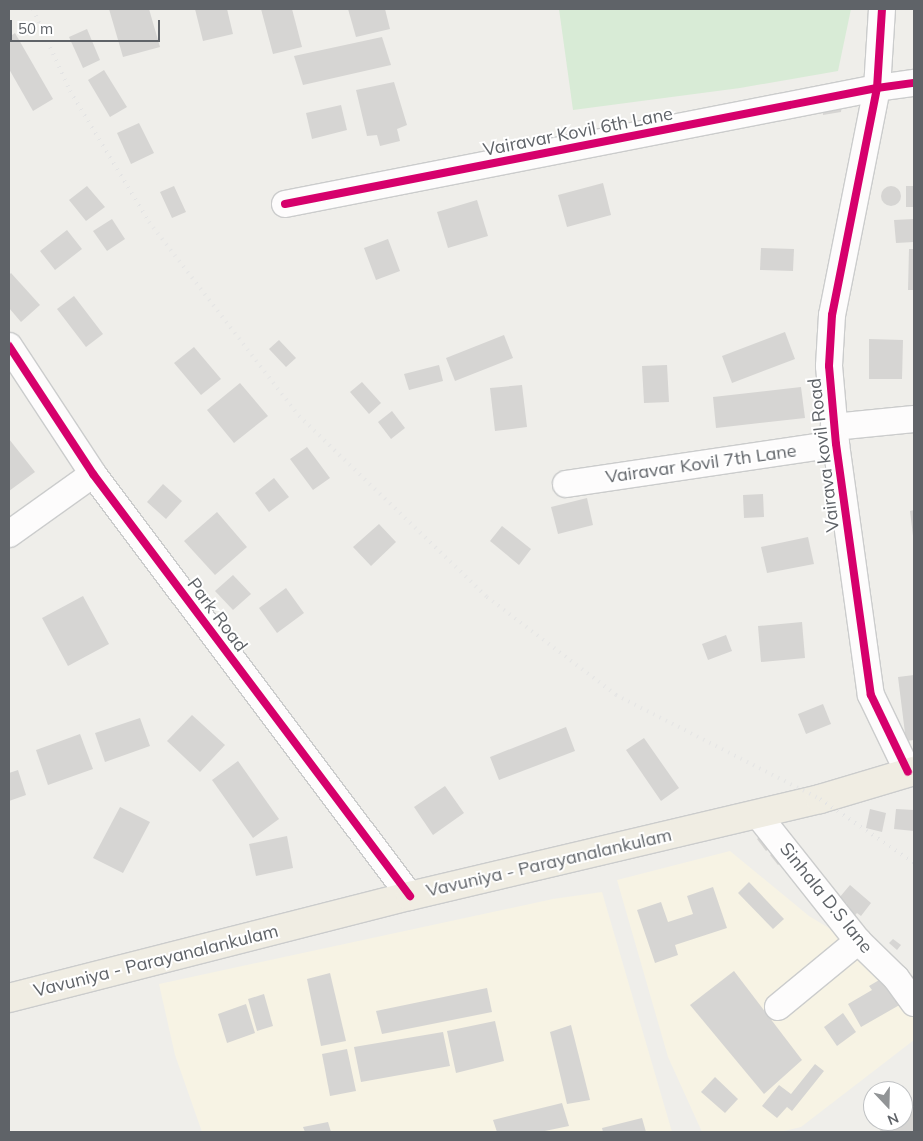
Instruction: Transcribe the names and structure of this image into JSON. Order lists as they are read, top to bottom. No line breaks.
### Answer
{"streets":{"highway":["Vavuniya - Parayanalankulam"],"street":["Vairavar Kovil 6th Lane","Vairava kovil Road","Vairavar Kovil 7th Lane","Park Road","Sinhala D.S lane"]},"crossings":[["Vairavar Kovil 6th Lane","Vairava kovil Road"],["Vairava kovil Road","Vairavar Kovil 7th Lane"],["Vairava kovil Road","Vavuniya - Parayanalankulam"],["Park Road","Vavuniya - Parayanalankulam"],["Vavuniya - Parayanalankulam","Sinhala D.S lane"]],"scale_bar":"50 m","north":"bottom"}
